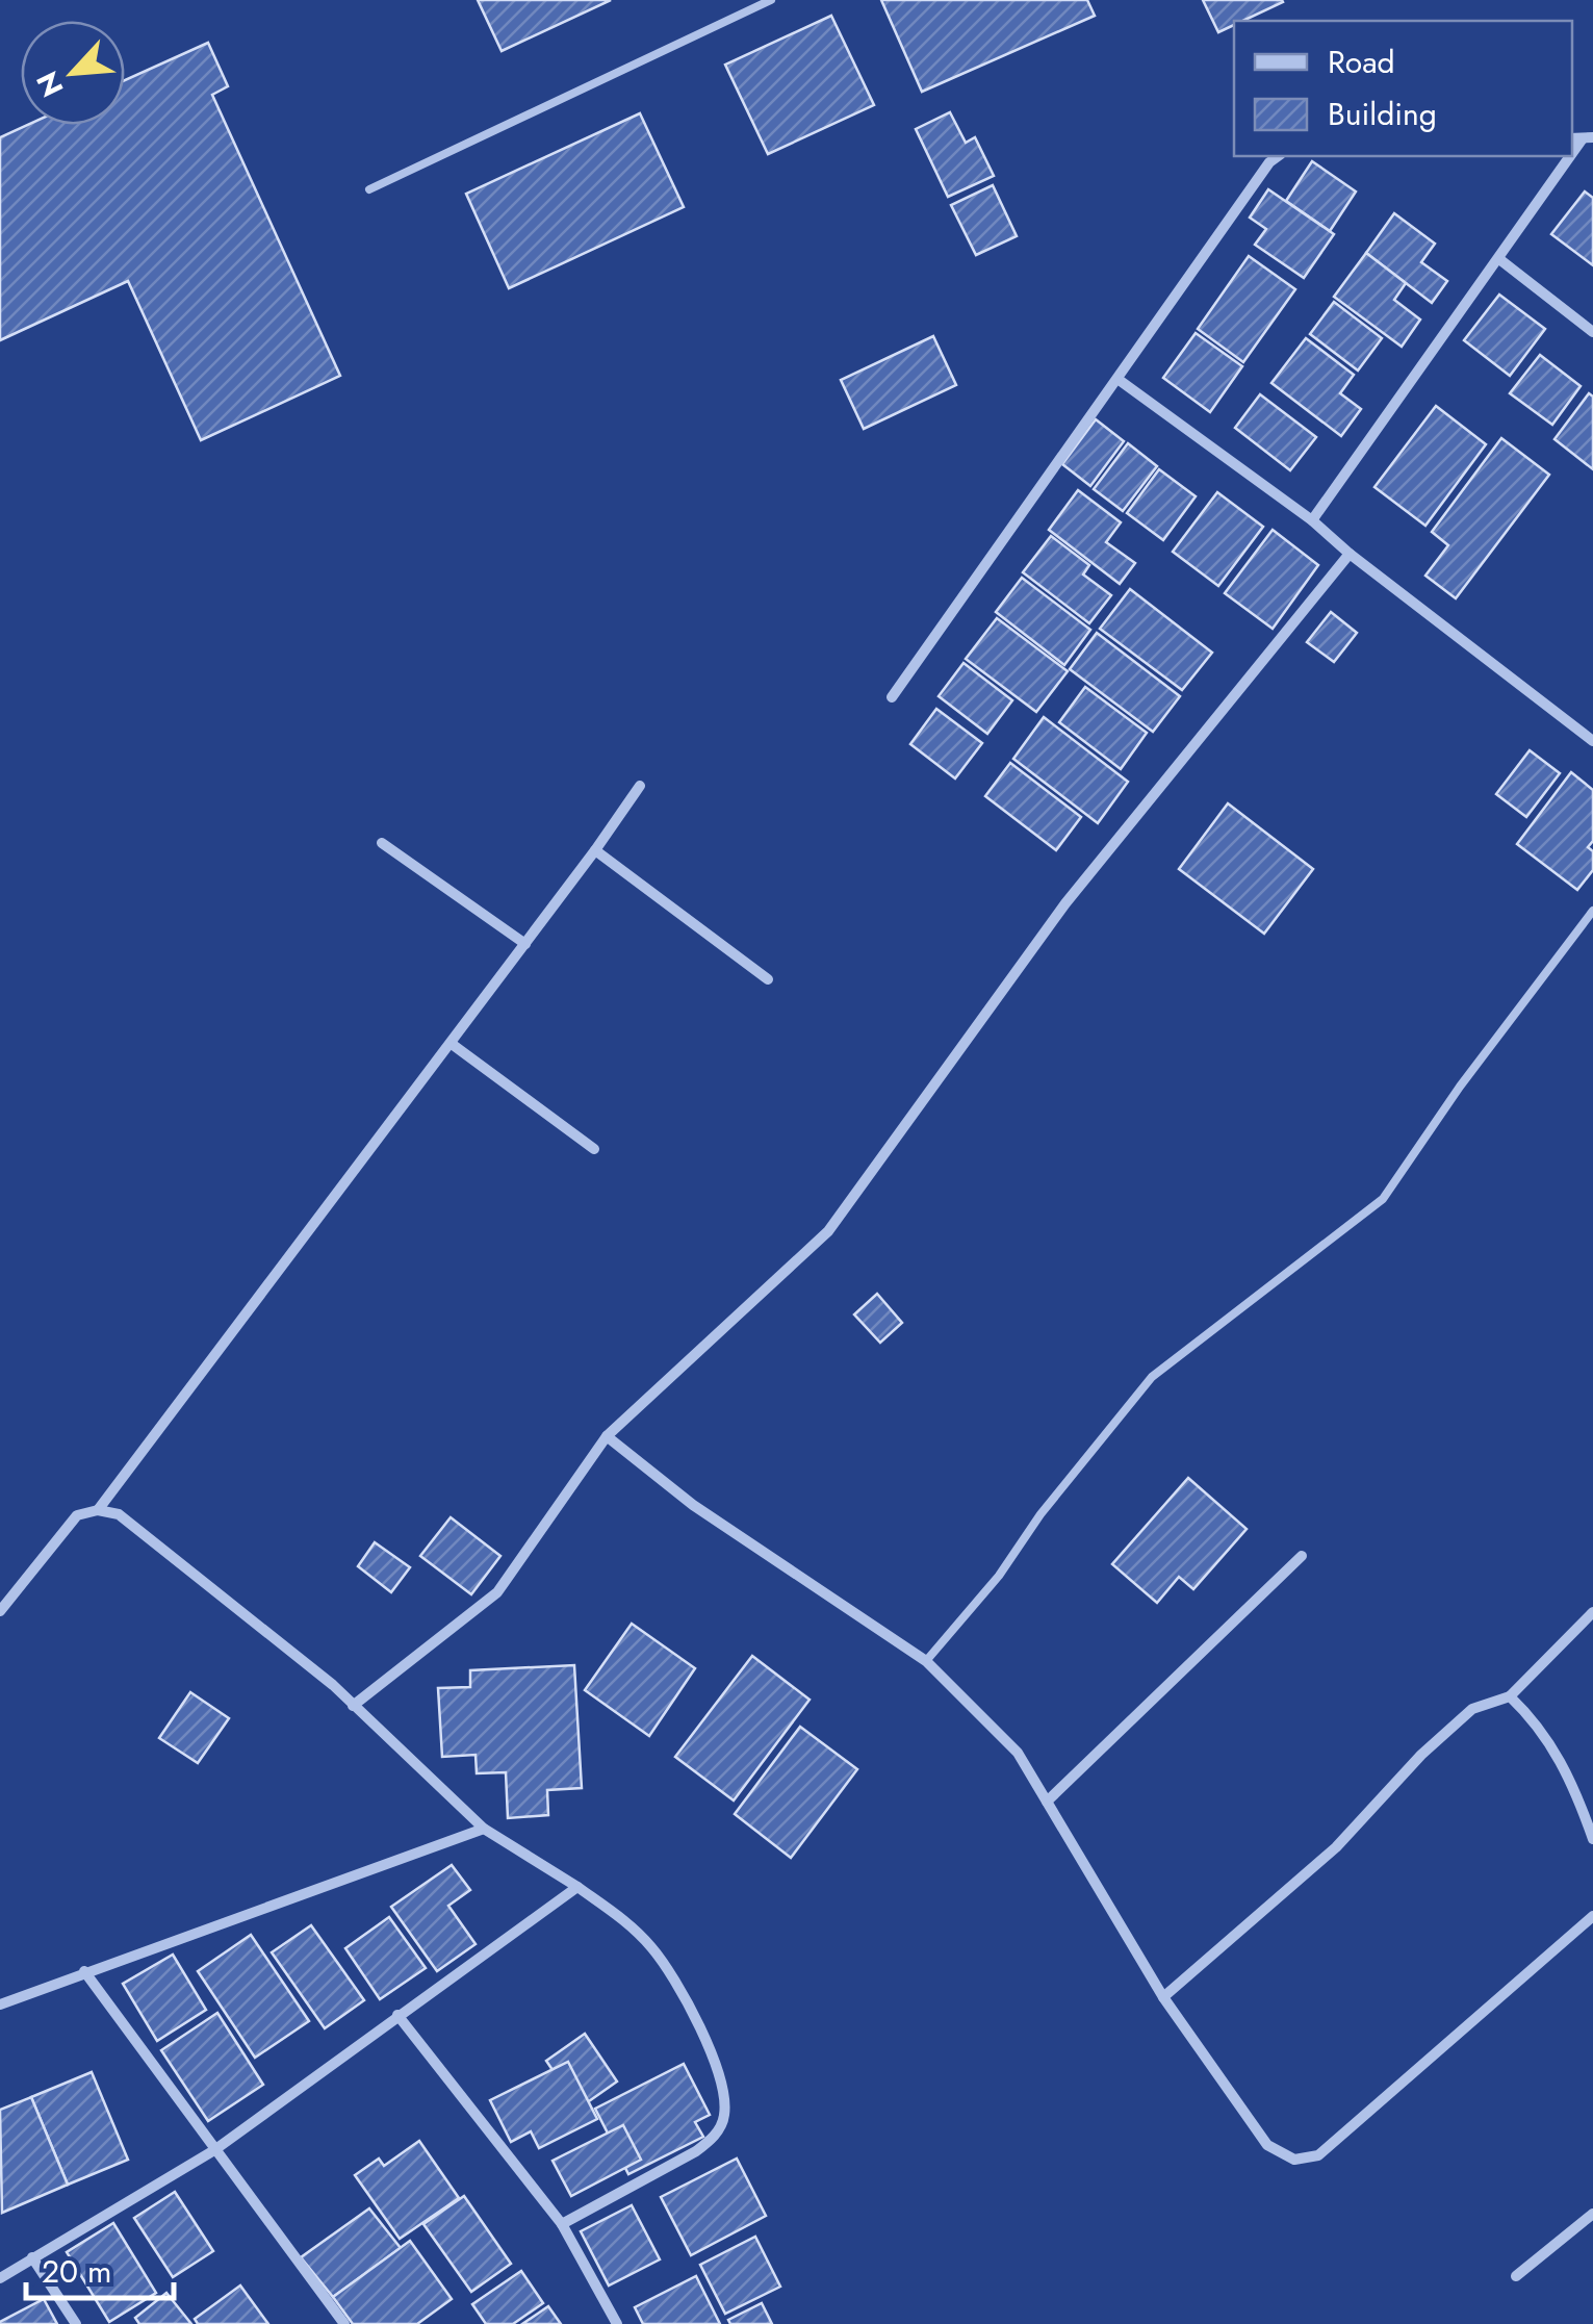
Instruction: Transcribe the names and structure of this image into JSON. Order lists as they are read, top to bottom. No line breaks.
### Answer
{"legend":["Road","Building"],"scale_bar":"20 m","north":"bottom left"}
